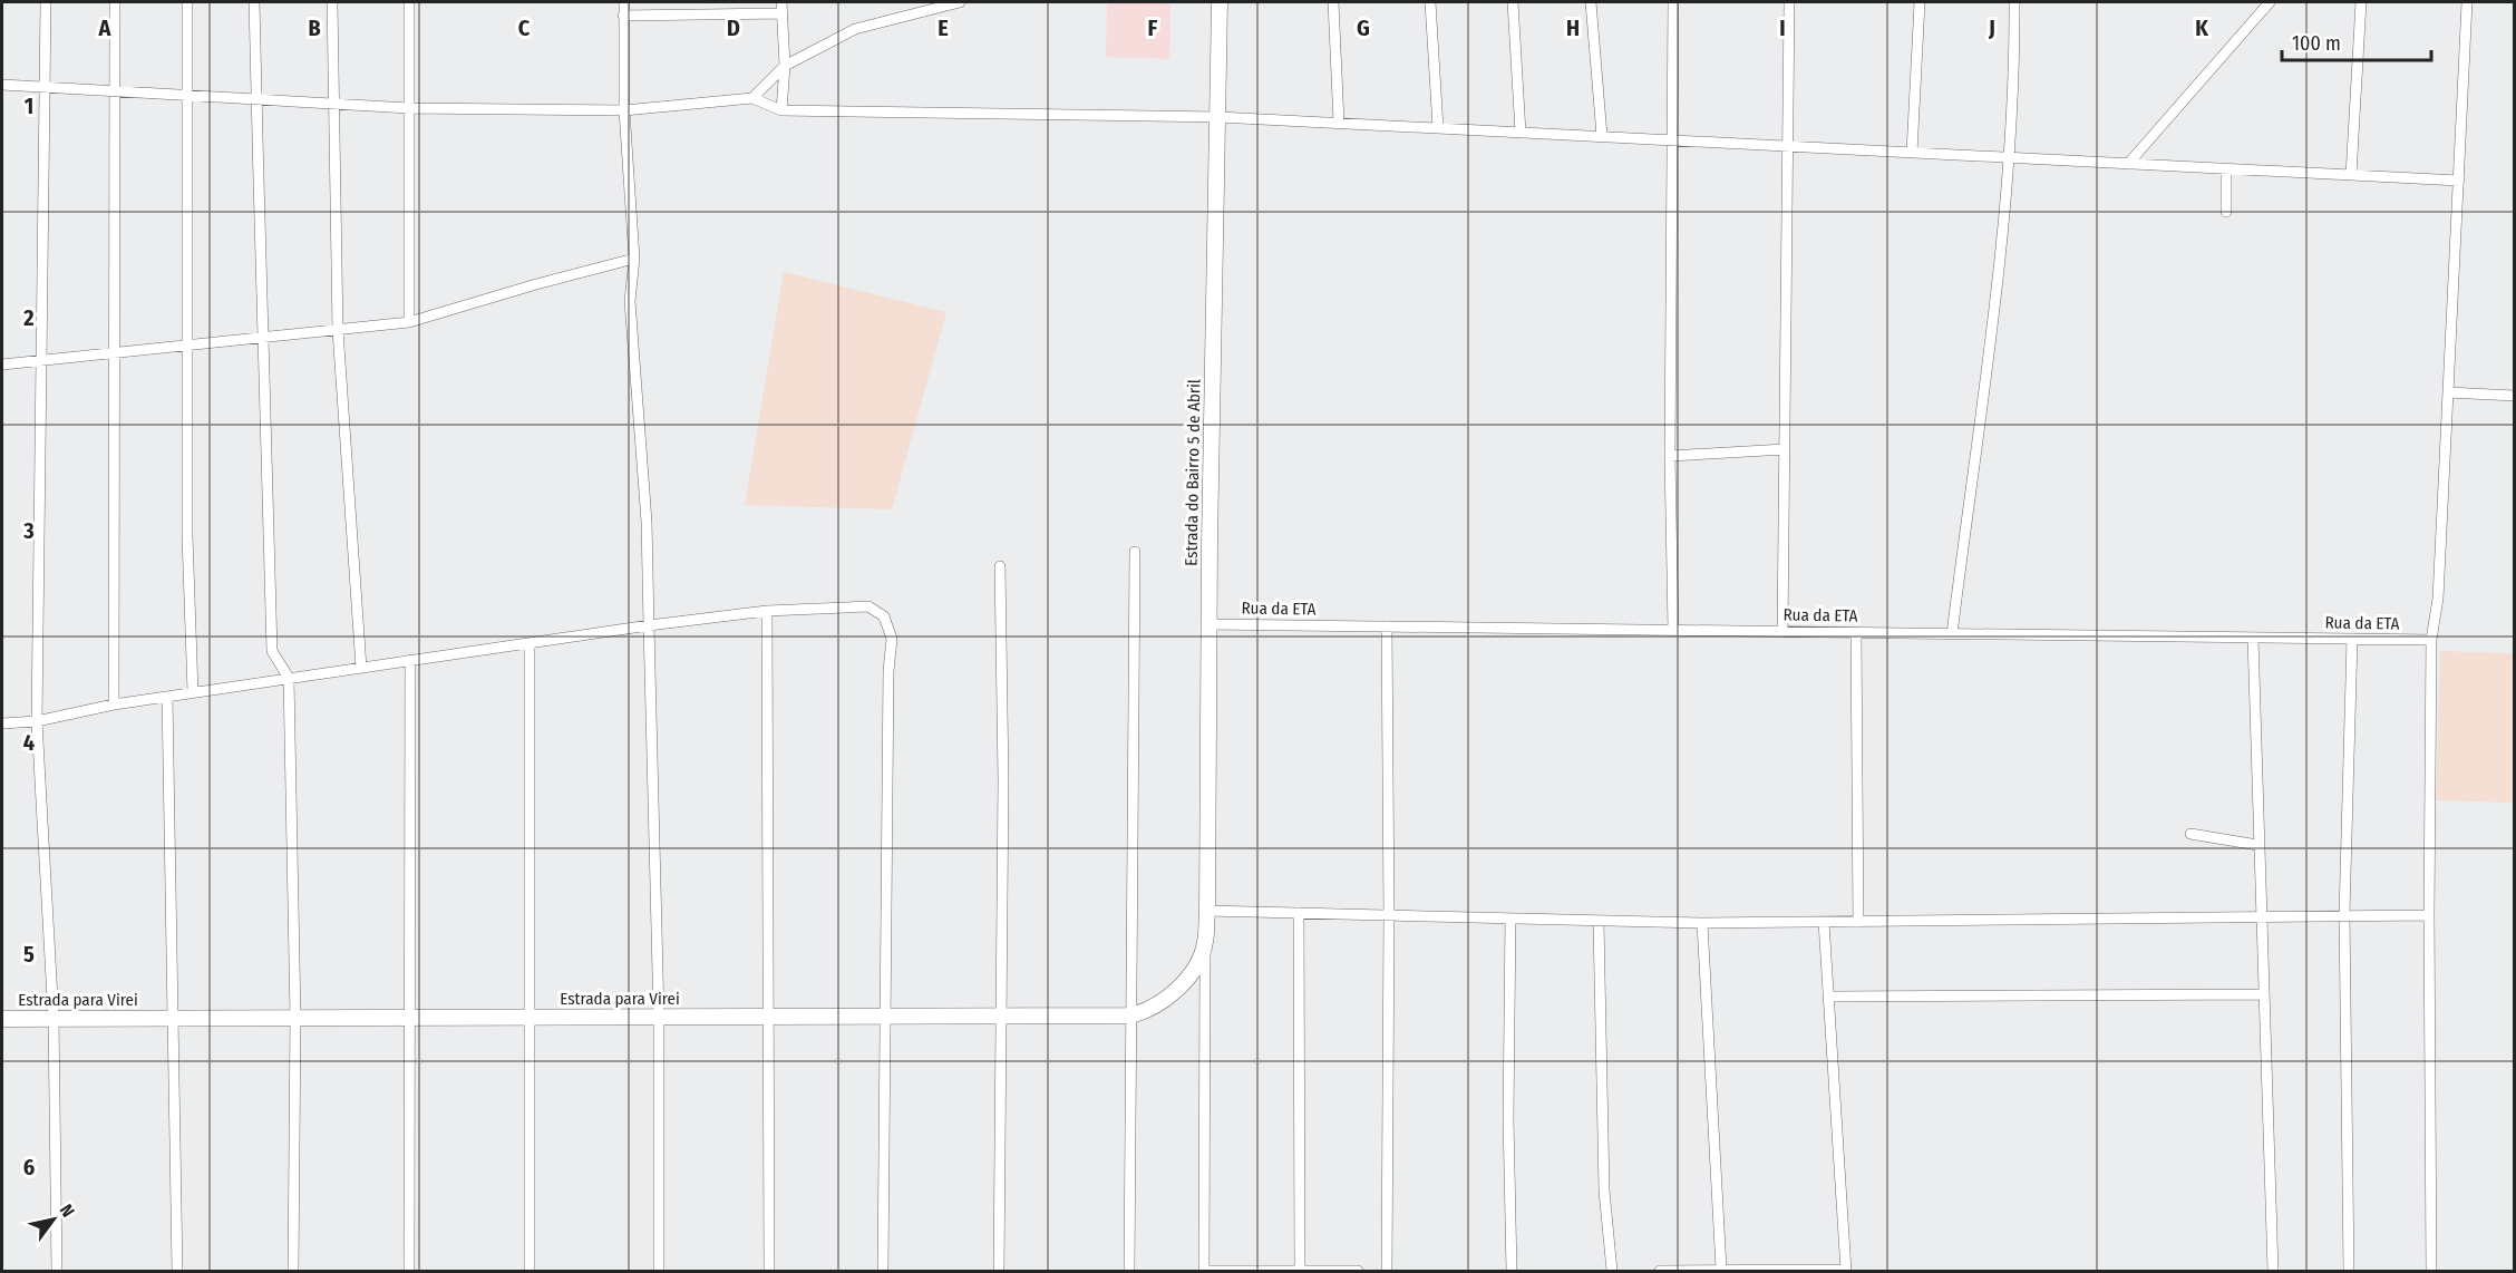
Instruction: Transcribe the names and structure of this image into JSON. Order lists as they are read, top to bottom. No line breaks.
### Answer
{"streets":{"street":["Estrada do Bairro 5 de Abril","Rua da ETA","Estrada para Virei"]},"crossings":[["Estrada do Bairro 5 de Abril","Rua da ETA"],["Estrada do Bairro 5 de Abril","Estrada para Virei"]],"scale_bar":"100 m","north":"top right","grid":{"columns":["A","B","C","D","E","F","G","H","I","J","K"],"rows":["1","2","3","4","5","6"]}}
